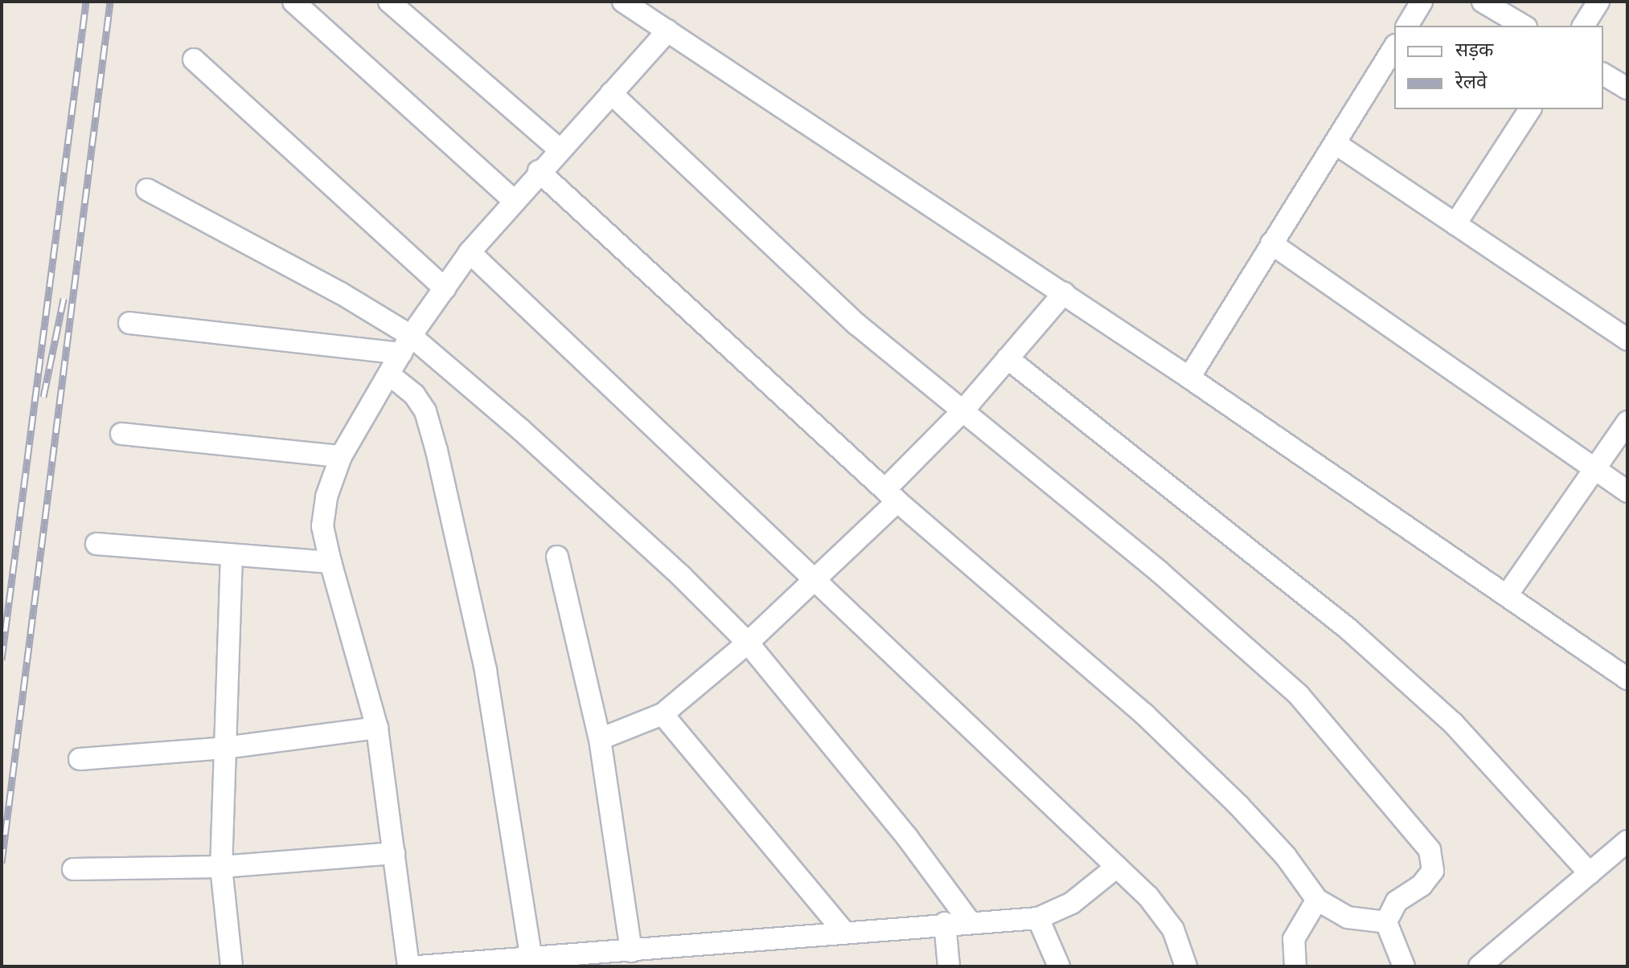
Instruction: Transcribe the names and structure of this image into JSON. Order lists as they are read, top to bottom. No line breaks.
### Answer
{"legend":["सड़क","रेलवे"]}
